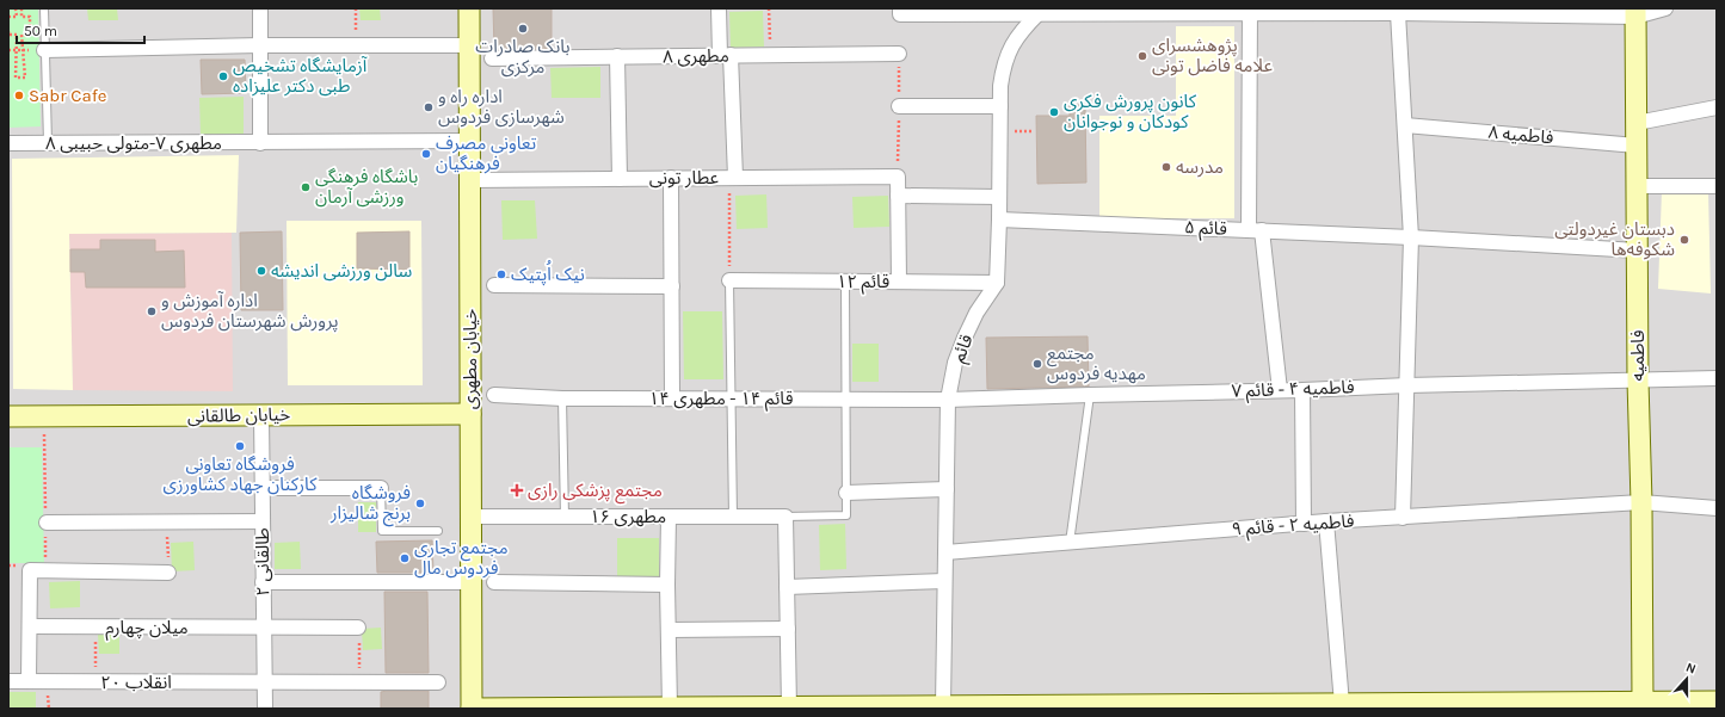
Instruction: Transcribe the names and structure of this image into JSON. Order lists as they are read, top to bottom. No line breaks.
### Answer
{"streets":{"street":["مطهری ۸","فاطمیه ۸","مطهری ۷-متولی حبیبی ۸","عطار تونی","قائم ۵","قائم ۱۲","قائم","فاطمیه","خیابان مطهری","فاطمیه ۴ - قائم ۷","قائم ۱۴ - مطهری ۱۴","خیابان طالقانی","مطهری ۱۶","فاطمیه ۲ - قائم ۹","طالقانی ۲","میلان چهارم","انقلاب ۲۰"]},"crossings":[["فاطمیه ۸","فاطمیه"],["مطهری ۷-متولی حبیبی ۸","خیابان مطهری"],["عطار تونی","خیابان مطهری"],["قائم ۵","فاطمیه"],["قائم ۱۲","قائم"],["قائم","فاطمیه ۴ - قائم ۷"],["قائم","قائم ۱۴ - مطهری ۱۴"],["قائم","فاطمیه ۲ - قائم ۹"],["فاطمیه","فاطمیه ۴ - قائم ۷"],["فاطمیه","فاطمیه ۲ - قائم ۹"],["خیابان مطهری","خیابان طالقانی"],["خیابان مطهری","مطهری ۱۶"],["فاطمیه ۴ - قائم ۷","قائم ۱۴ - مطهری ۱۴"],["خیابان طالقانی","طالقانی ۲"],["طالقانی ۲","میلان چهارم"],["طالقانی ۲","انقلاب ۲۰"]],"places":{"other":["بانک صادرات مرکزی","پژوهشسرای علامه فاضل تونی","آزمایشگاه تشخیص طبی دکتر علیزاده","Sabr Cafe","اداره راه و شهرسازی فردوس","کانون پرورش فکری کودکان و نوجوانان","تعاونی مصرف فرهنگیان","مدرسه","باشگاه فرهنگی ورزشی آرمان","دبستان غیردولتی شکوفه‌ها","سالن ورزشی اندیشه","نیک اُپتیک","اداره آموزش و پرورش شهرستان فردوس","مجتمع مهدیه فردوس","فروشگاه تعاونی کارکنان جهاد کشاورزی","فروشگاه برنج شالیزار","مجتمع تجاری فردوس مال"],"health":["مجتمع پزشکی رازی"]},"scale_bar":"50 m","north":"top"}
